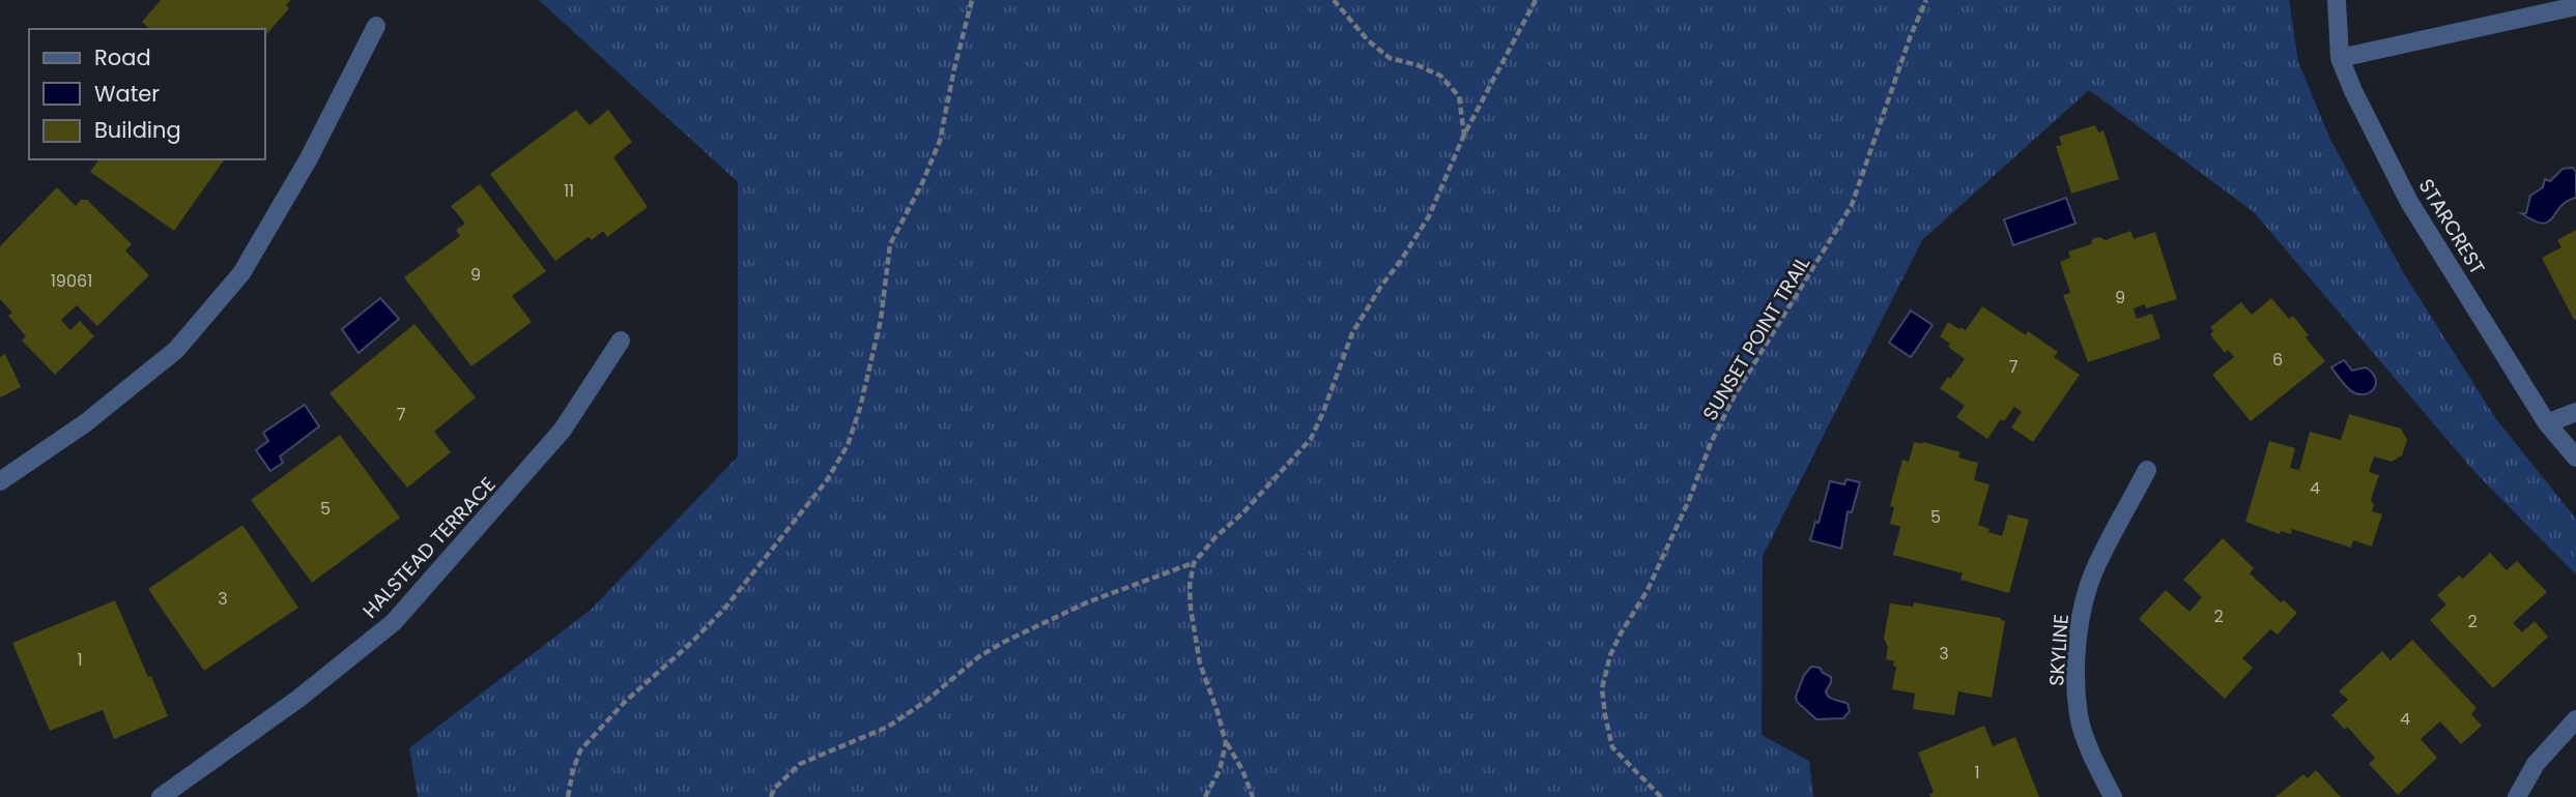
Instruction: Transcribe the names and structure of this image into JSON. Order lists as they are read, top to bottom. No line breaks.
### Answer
{"streets":{"street":["STARCREST","HALSTEAD TERRACE","SKYLINE"],"path":["SUNSET POINT TRAIL"]},"house_numbers":["11","9","19061","9","6","7","7","4","5","5","3","2","2","3","1","4","1"],"legend":["Road","Water","Building"]}
